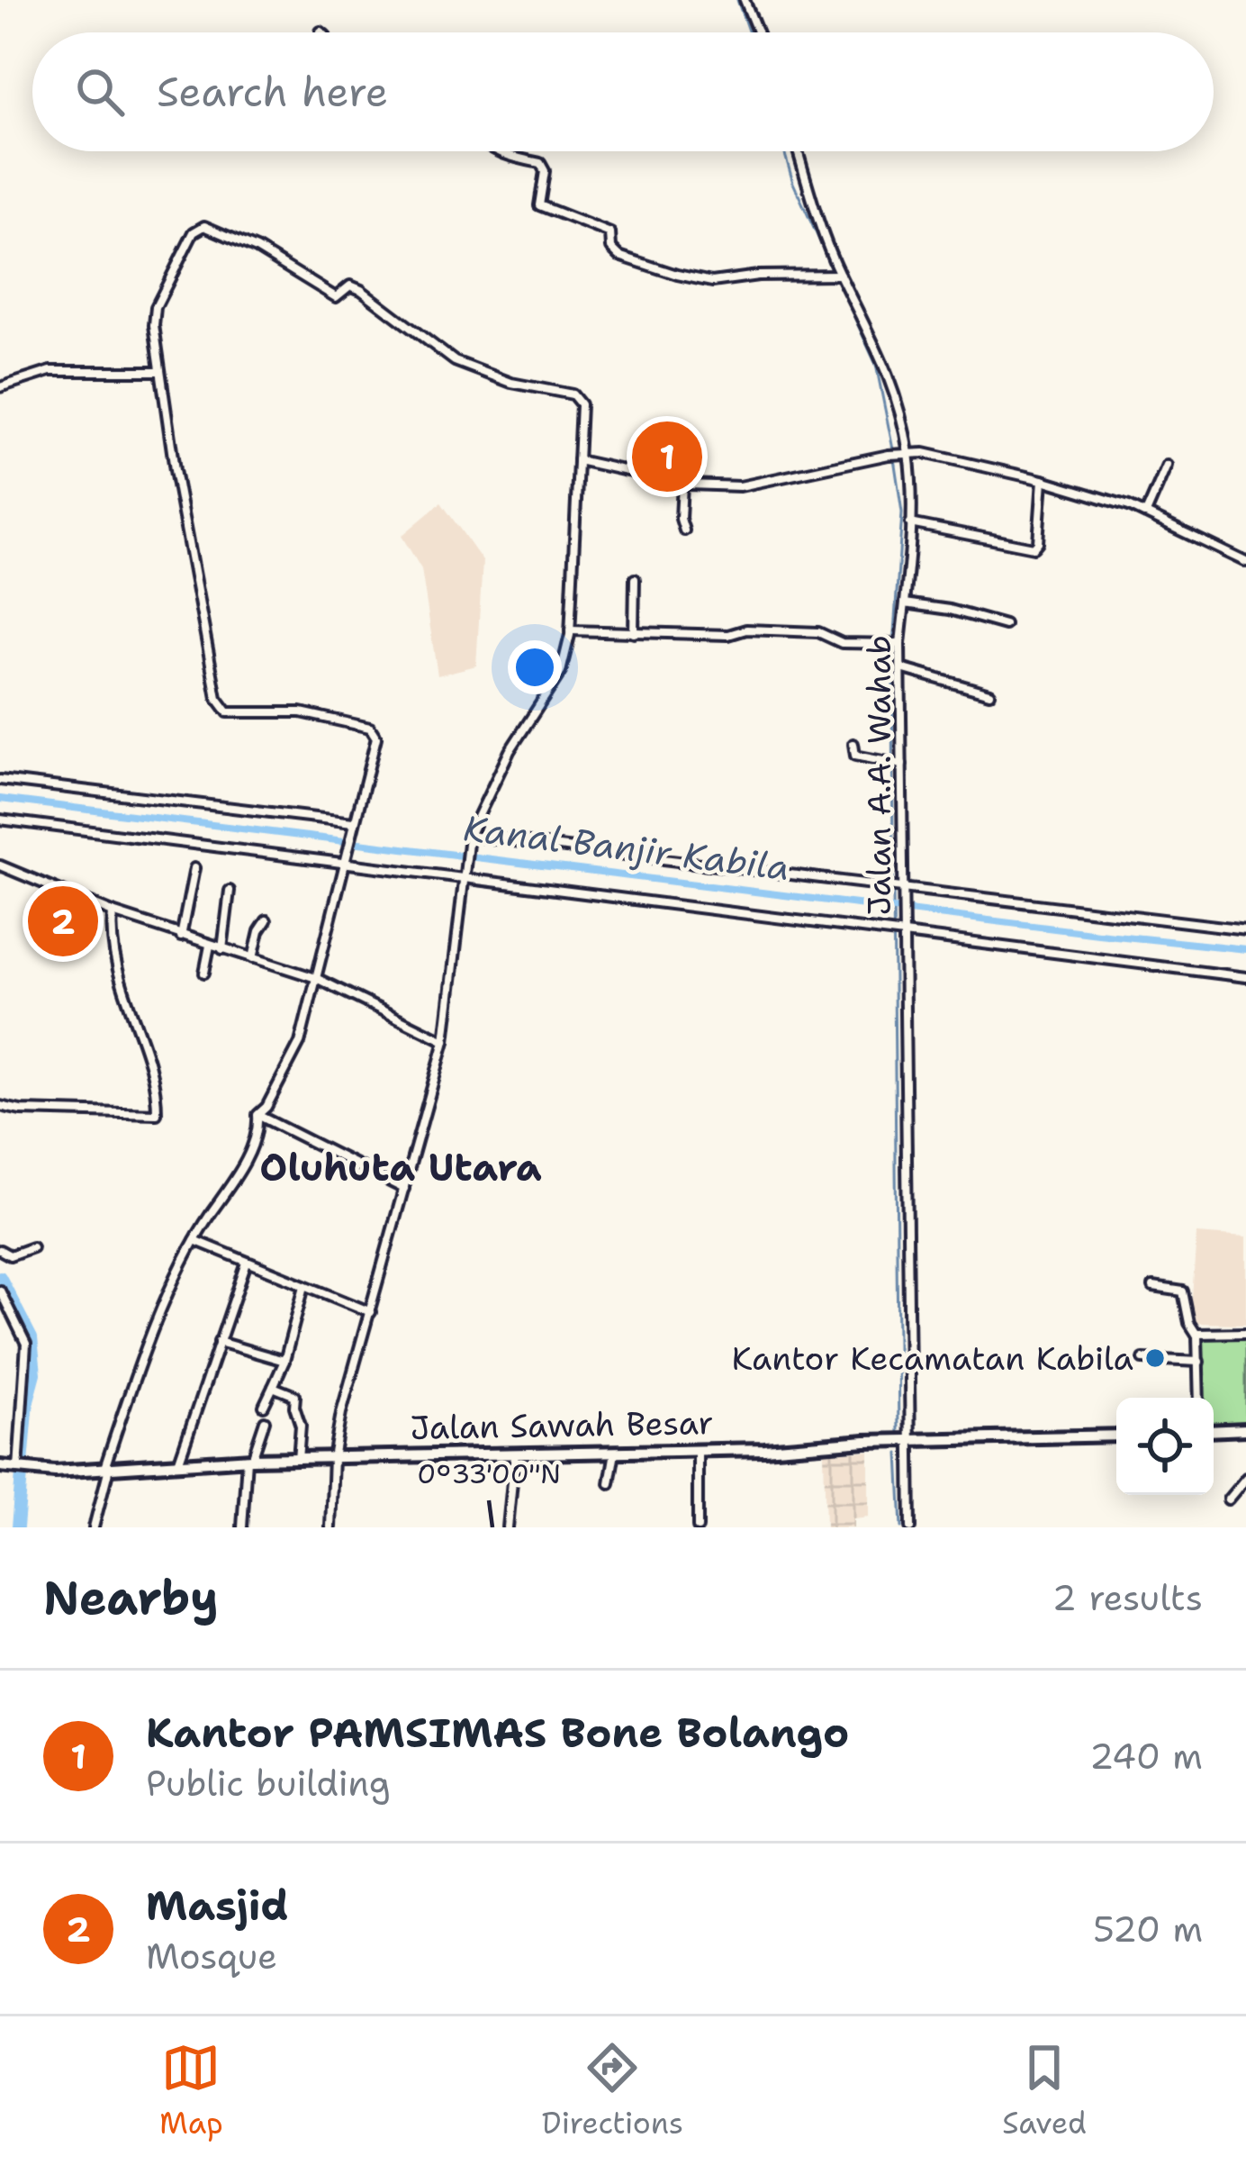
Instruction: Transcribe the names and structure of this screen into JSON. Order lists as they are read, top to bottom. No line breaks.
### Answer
{"streets":{"main road":["Jalan Sawah Besar"],"street":["Jalan A.A. Wahab"]},"crossings":[["Jalan A.A. Wahab","Jalan Sawah Besar"]],"districts":["Oluhuta Utara"],"water":["Kanal Banjir Kabila"],"places":["Kantor Kecamatan Kabila"],"page":{"search":"Search here","pins":["1","2"],"heading":["Nearby","2 results"],"list":[{"mark":"1","name":"Kantor PAMSIMAS Bone Bolango","note":"Public building","value":"240 m"},{"mark":"2","name":"Masjid","note":"Mosque","value":"520 m"}],"nav":["Map","Directions","Saved"]},"coordinates":["0°33'00\"N"]}
